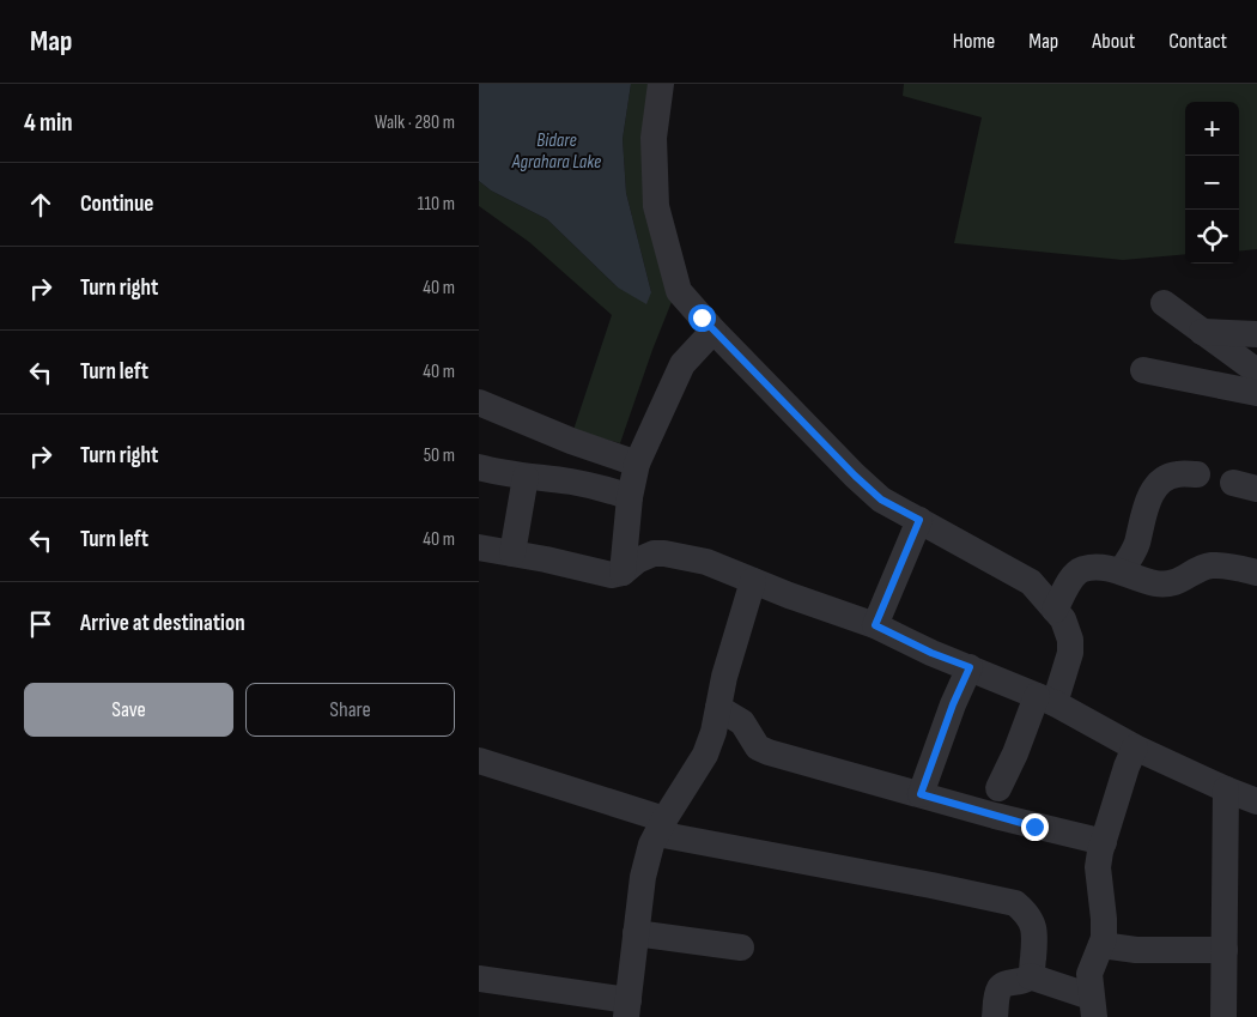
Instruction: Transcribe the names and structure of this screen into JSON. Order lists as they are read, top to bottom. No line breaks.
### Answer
{"water":["Bidare Agrahara Lake"],"page":{"header":"Map","nav":["Home","Map","About","Contact"],"heading":["4 min","Walk · 280 m"],"map_buttons":["+","−"],"list":[["Continue","110 m"],["Turn right","40 m"],["Turn left","40 m"],["Turn right","50 m"],["Turn left","40 m"],"Arrive at destination"],"buttons":["Save","Share"]}}
